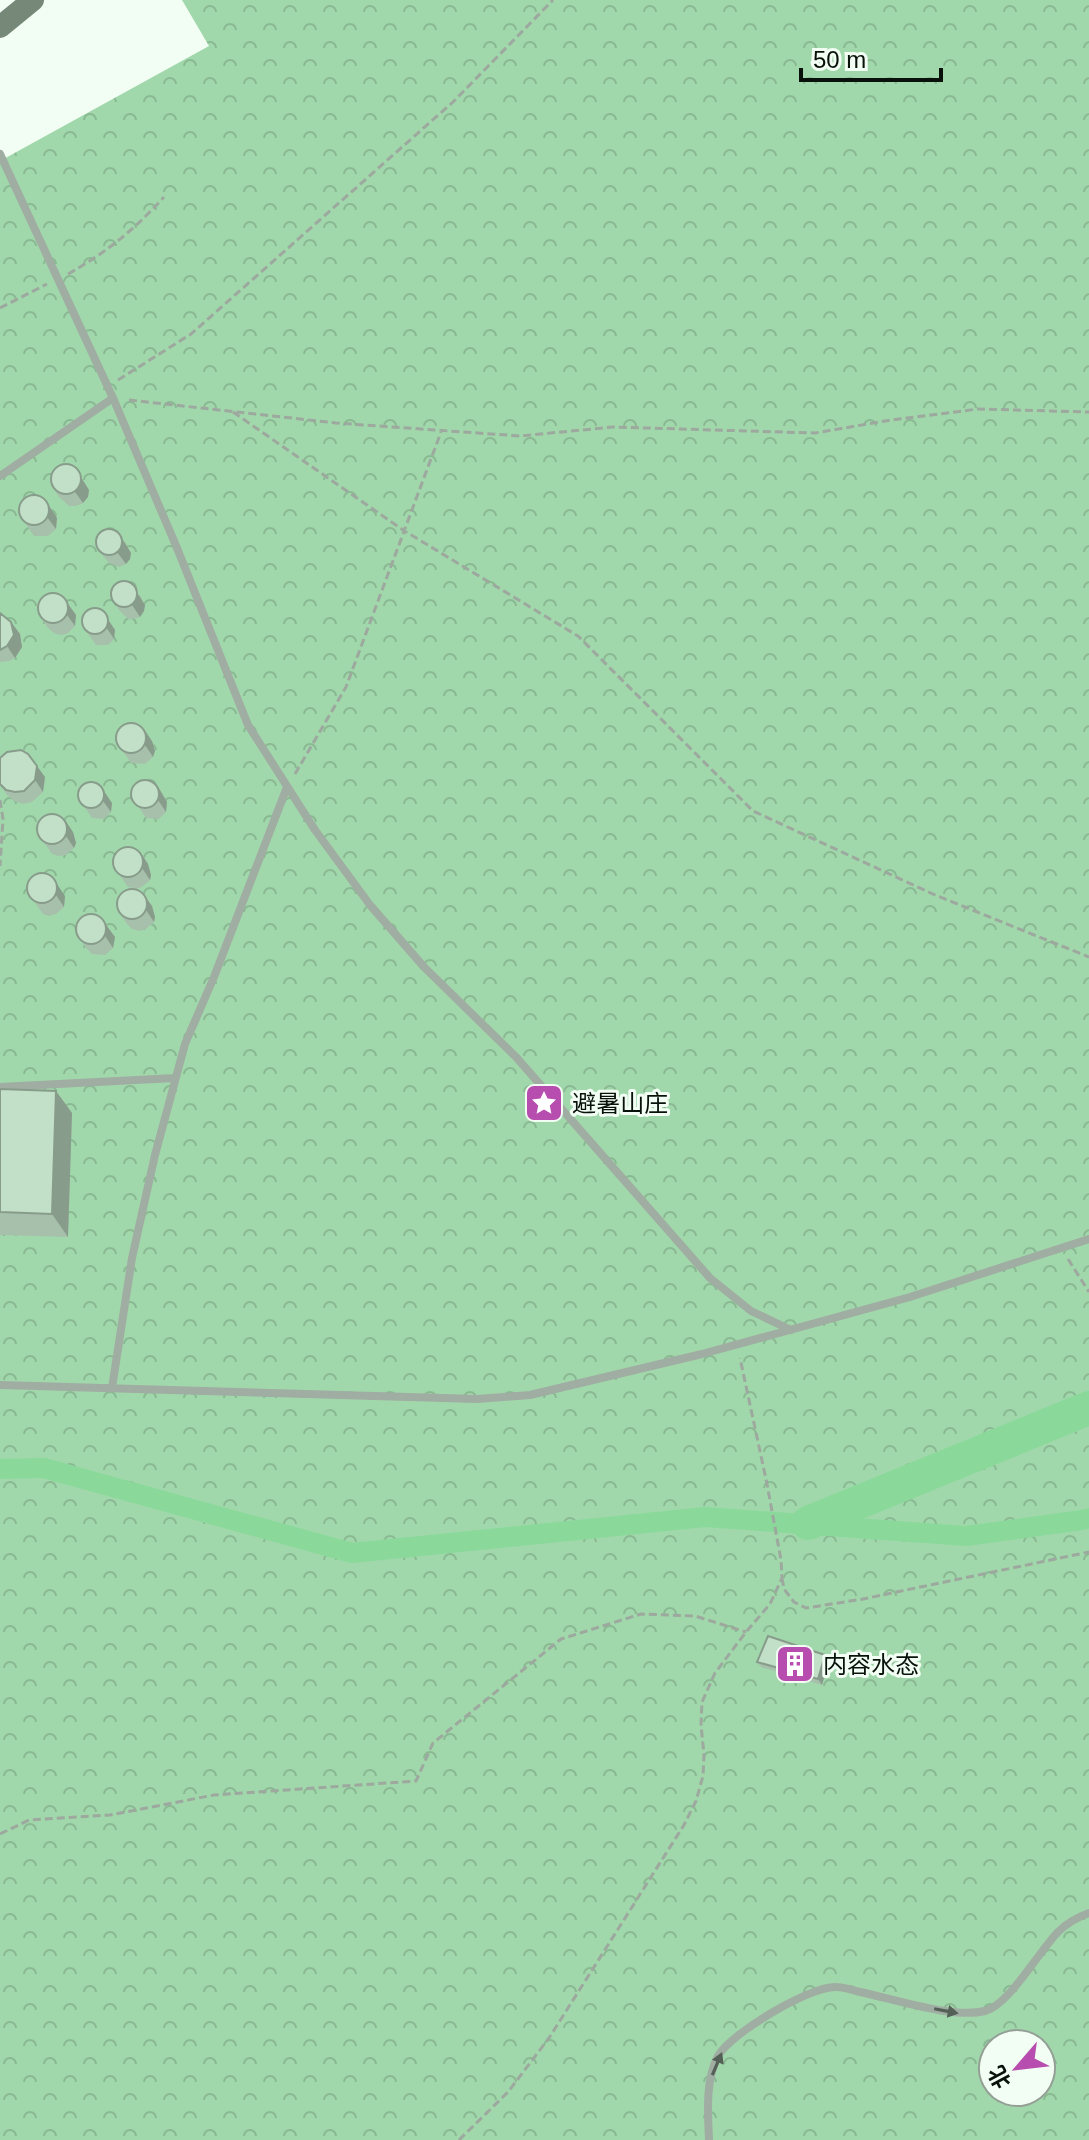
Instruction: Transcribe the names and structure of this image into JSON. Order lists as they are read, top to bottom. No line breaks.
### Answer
{"places":{"place":["避暑山庄"],"building":["内容水态"]},"scale_bar":"50 m","north":"bottom left"}
